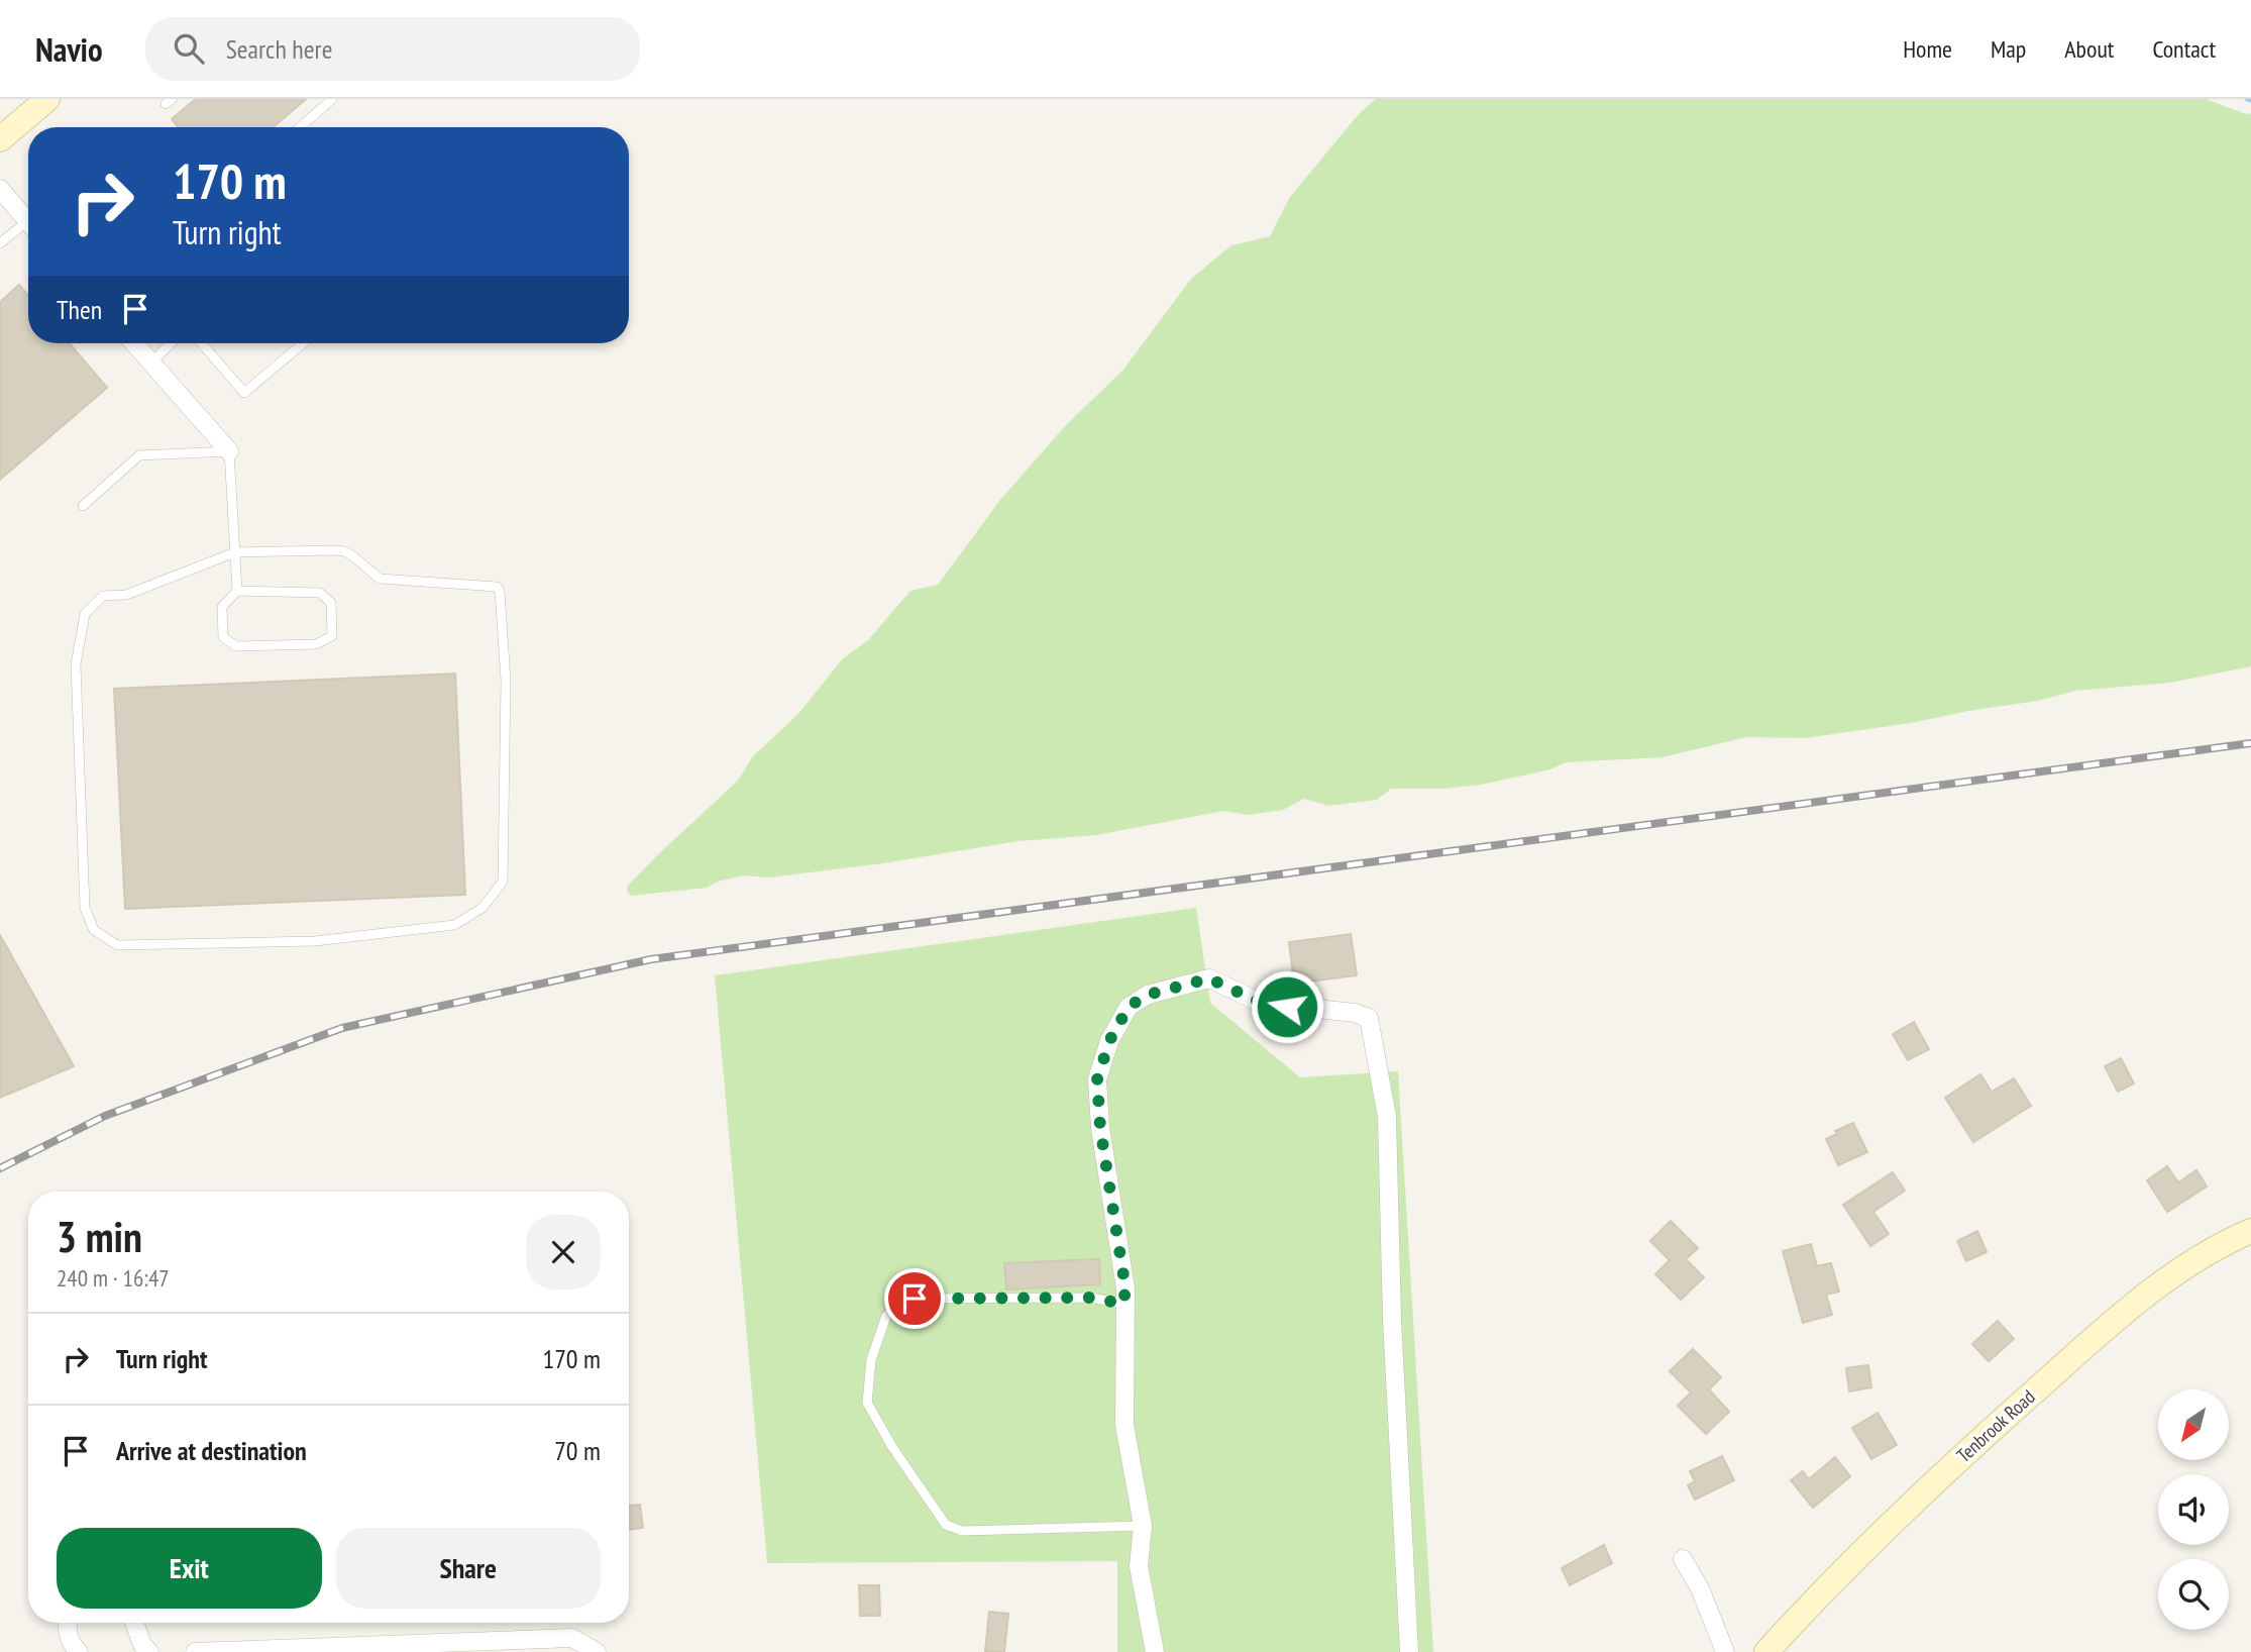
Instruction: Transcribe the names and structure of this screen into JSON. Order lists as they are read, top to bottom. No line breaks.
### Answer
{"streets":{"street":["Tenbrook Road"]},"north":"bottom left","page":{"header":"Navio","search":"Search here","nav":["Home","Map","About","Contact"],"turn":["170 m","Turn right"],"then":"Then","heading":["3 min","240 m · 16:47"],"list":[{"name":"Turn right","value":"170 m"},{"name":"Arrive at destination","value":"70 m"}],"buttons":["Exit","Share"]}}
